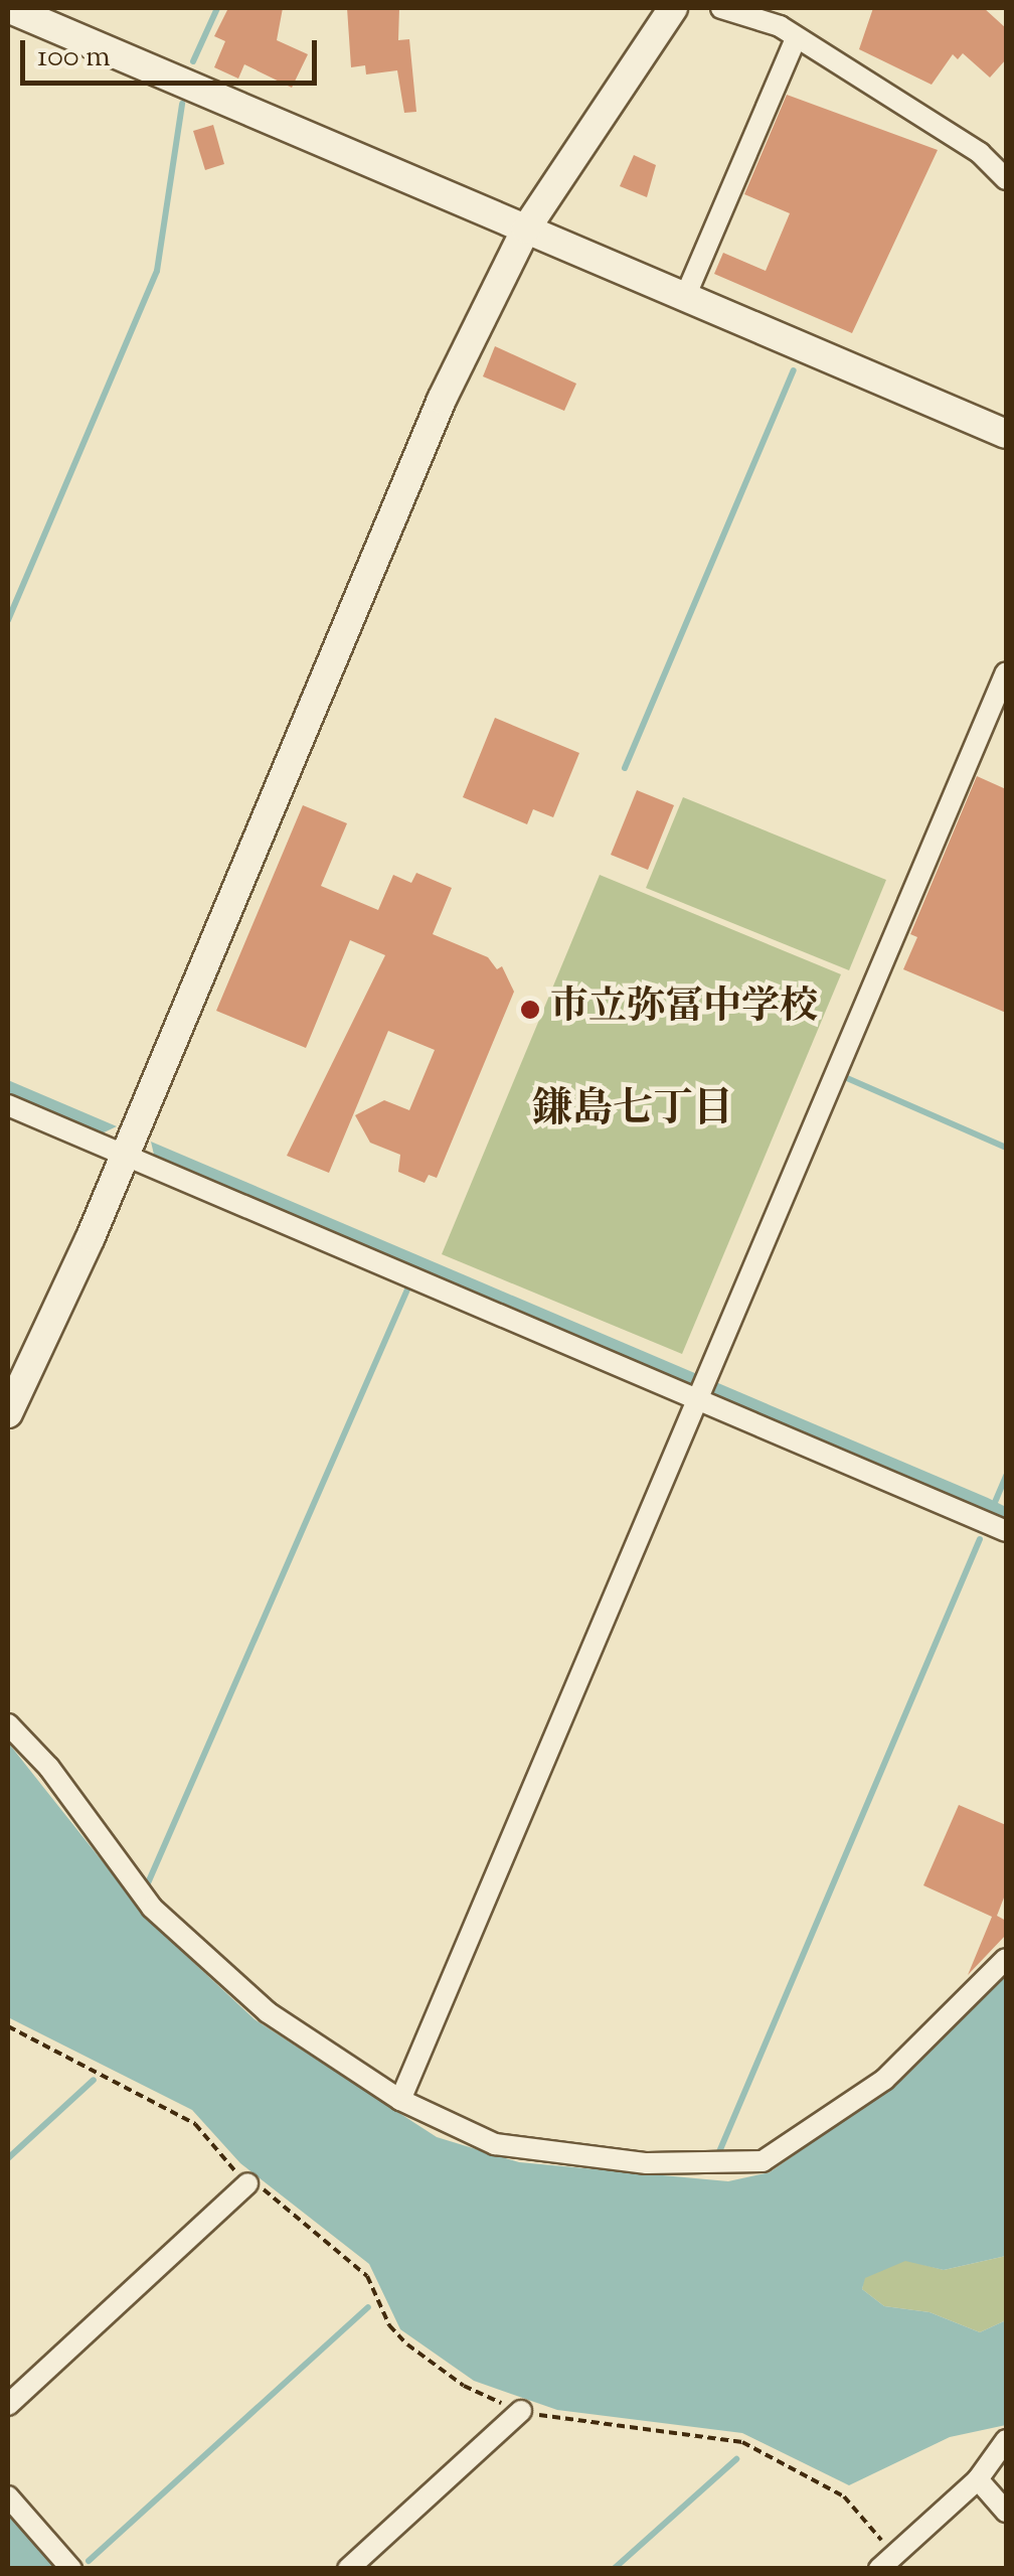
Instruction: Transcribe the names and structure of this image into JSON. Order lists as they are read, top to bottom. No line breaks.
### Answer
{"districts":["鎌島七丁目"],"places":["市立弥冨中学校"],"scale_bar":"100 m"}
